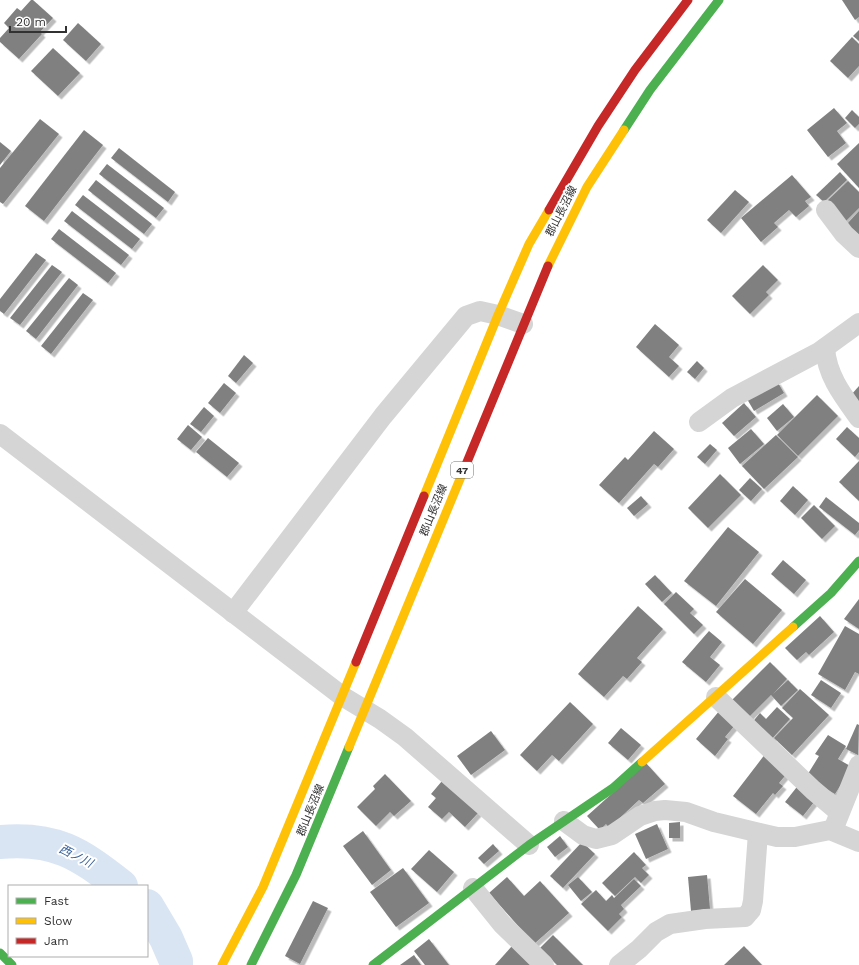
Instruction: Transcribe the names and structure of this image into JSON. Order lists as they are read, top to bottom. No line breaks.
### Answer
{"streets":{"main road":["郡山長沼線","47"]},"water":["西ノ川"],"legend":["Fast","Slow","Jam"],"scale_bar":"20 m"}
